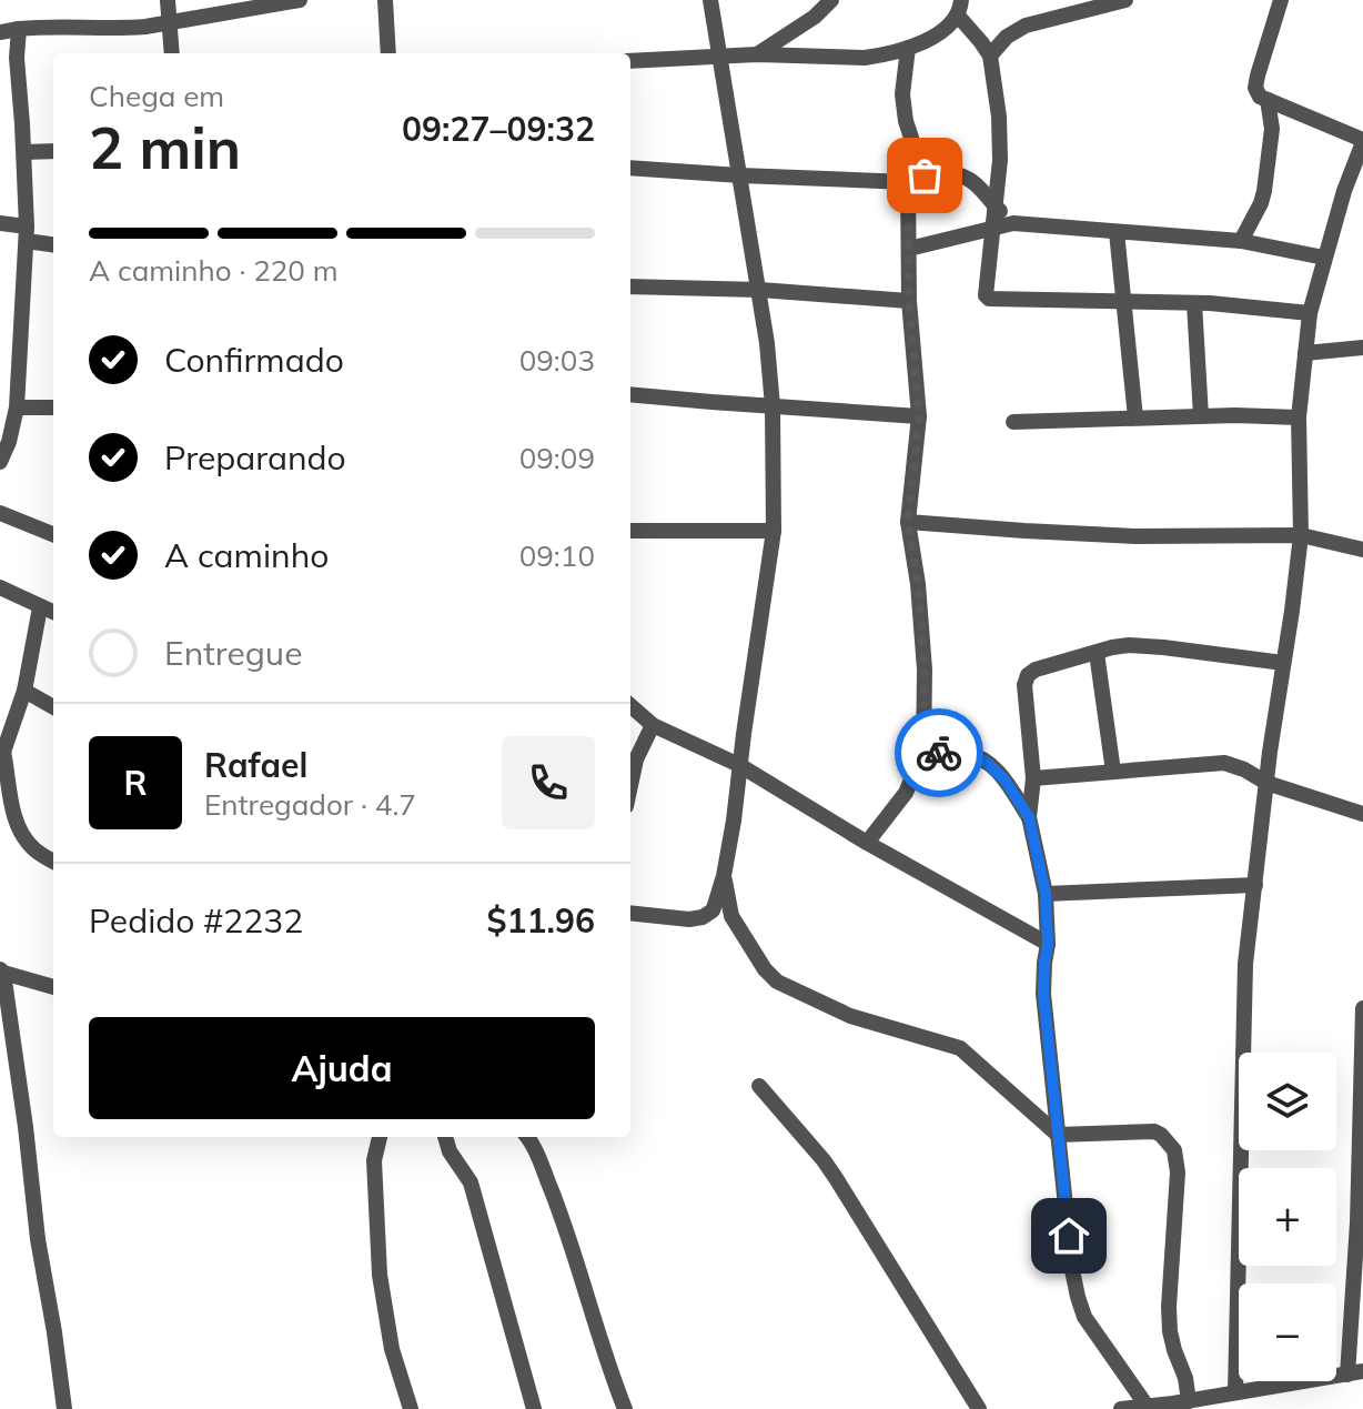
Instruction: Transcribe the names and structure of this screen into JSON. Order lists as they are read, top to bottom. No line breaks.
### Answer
{"page":{"heading":["2 min","Chega em","09:27–09:32"],"panel":["Rafael","Entregador · 4.7","Pedido #2232","$11.96"],"bar":"A caminho · 220 m","list":[["Confirmado","09:03"],["Preparando","09:09"],["A caminho","09:10"],"Entregue"],"round":"R","buttons":"Ajuda","map_buttons":["+","−"]}}
